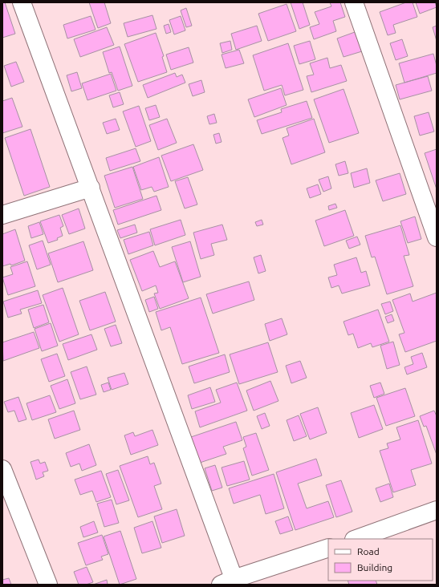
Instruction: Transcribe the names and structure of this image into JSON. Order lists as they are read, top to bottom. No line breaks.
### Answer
{"legend":["Road","Building"]}
